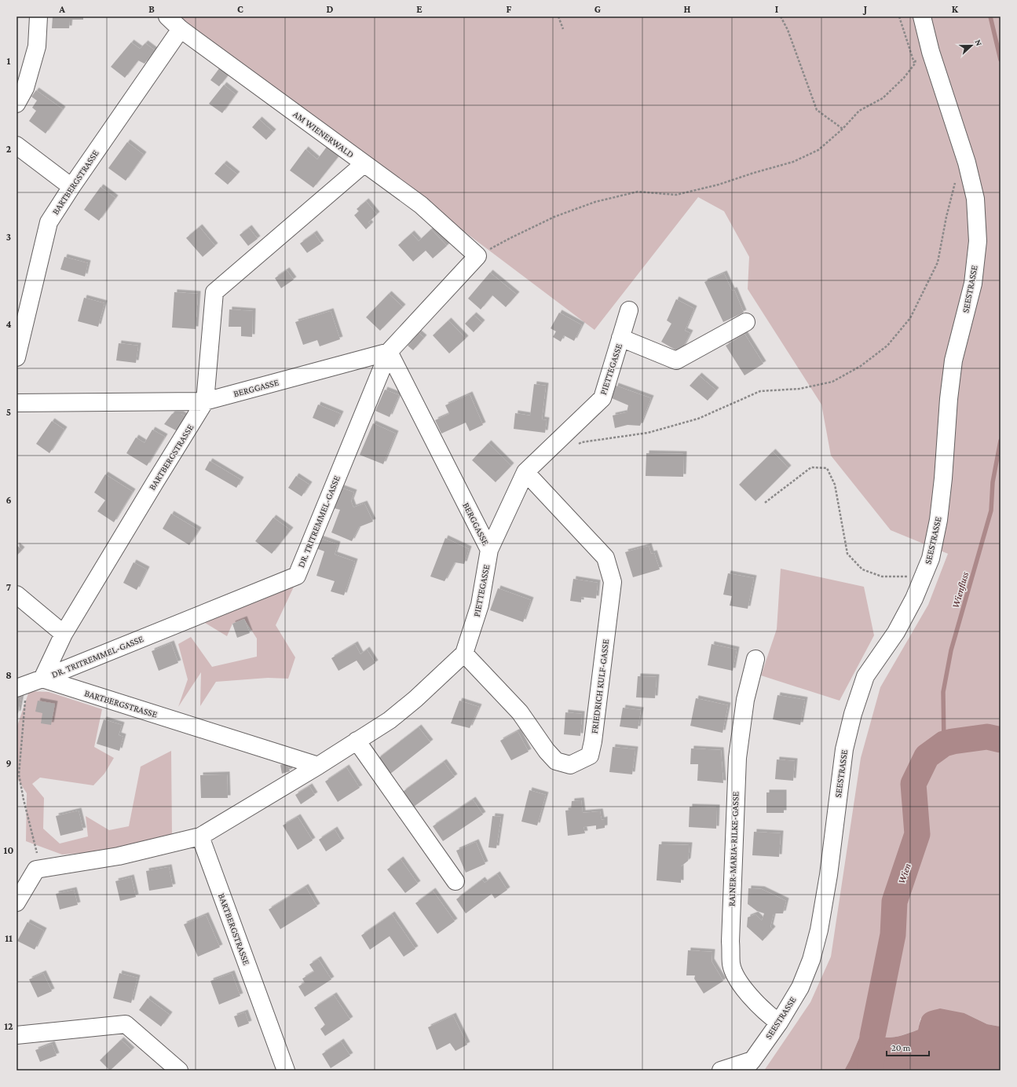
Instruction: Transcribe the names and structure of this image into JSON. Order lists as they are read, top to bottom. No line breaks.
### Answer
{"streets":{"street":["AM WIENERWALD","BARTBERGSTRASSE","SEESTRASSE","PIETTEGASSE","BERGGASSE","DR. TRITREMMEL-GASSE","FRIEDRICH KULF-GASSE","RAINER-MARIA-RILKE-GASSE"]},"crossings":[["AM WIENERWALD","BARTBERGSTRASSE"],["AM WIENERWALD","DR. TRITREMMEL-GASSE"],["BARTBERGSTRASSE","PIETTEGASSE"],["BARTBERGSTRASSE","BERGGASSE"],["BARTBERGSTRASSE","DR. TRITREMMEL-GASSE"],["SEESTRASSE","RAINER-MARIA-RILKE-GASSE"],["PIETTEGASSE","BERGGASSE"],["PIETTEGASSE","FRIEDRICH KULF-GASSE"],["BERGGASSE","DR. TRITREMMEL-GASSE"]],"water":["Wienfluss","Wien"],"scale_bar":"20 m","north":"right","grid":{"columns":["A","B","C","D","E","F","G","H","I","J","K"],"rows":["1","2","3","4","5","6","7","8","9","10","11","12"]}}
